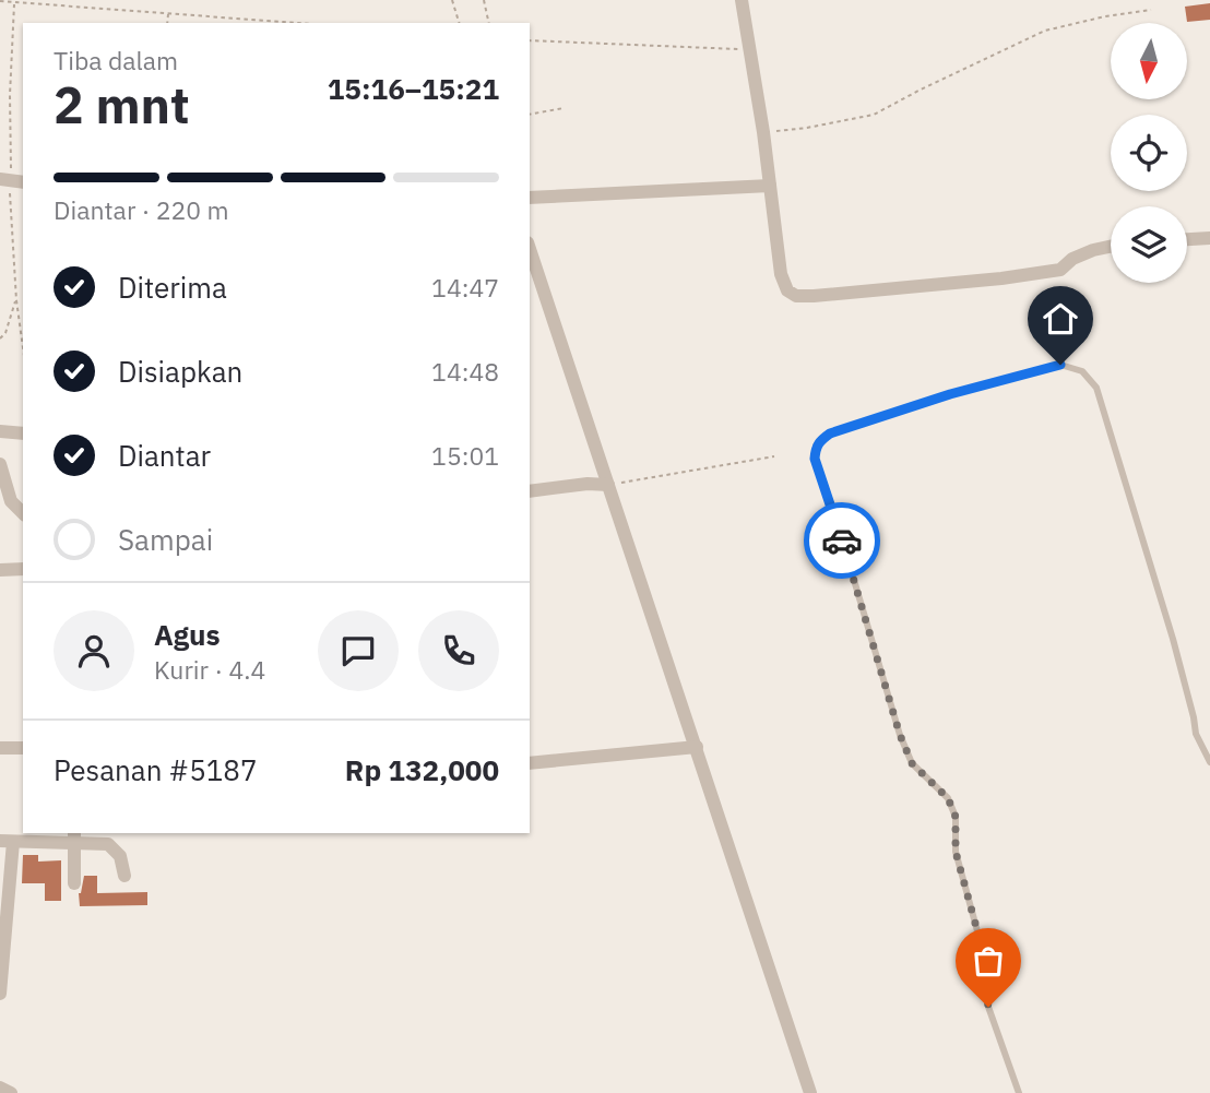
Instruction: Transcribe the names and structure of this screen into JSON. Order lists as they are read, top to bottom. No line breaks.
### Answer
{"north":"bottom","page":{"heading":["2 mnt","Tiba dalam","15:16–15:21"],"panel":["Agus","Kurir · 4.4","Pesanan #5187","Rp 132,000"],"bar":"Diantar · 220 m","list":[["Diterima","14:47"],["Disiapkan","14:48"],["Diantar","15:01"],"Sampai"]}}
